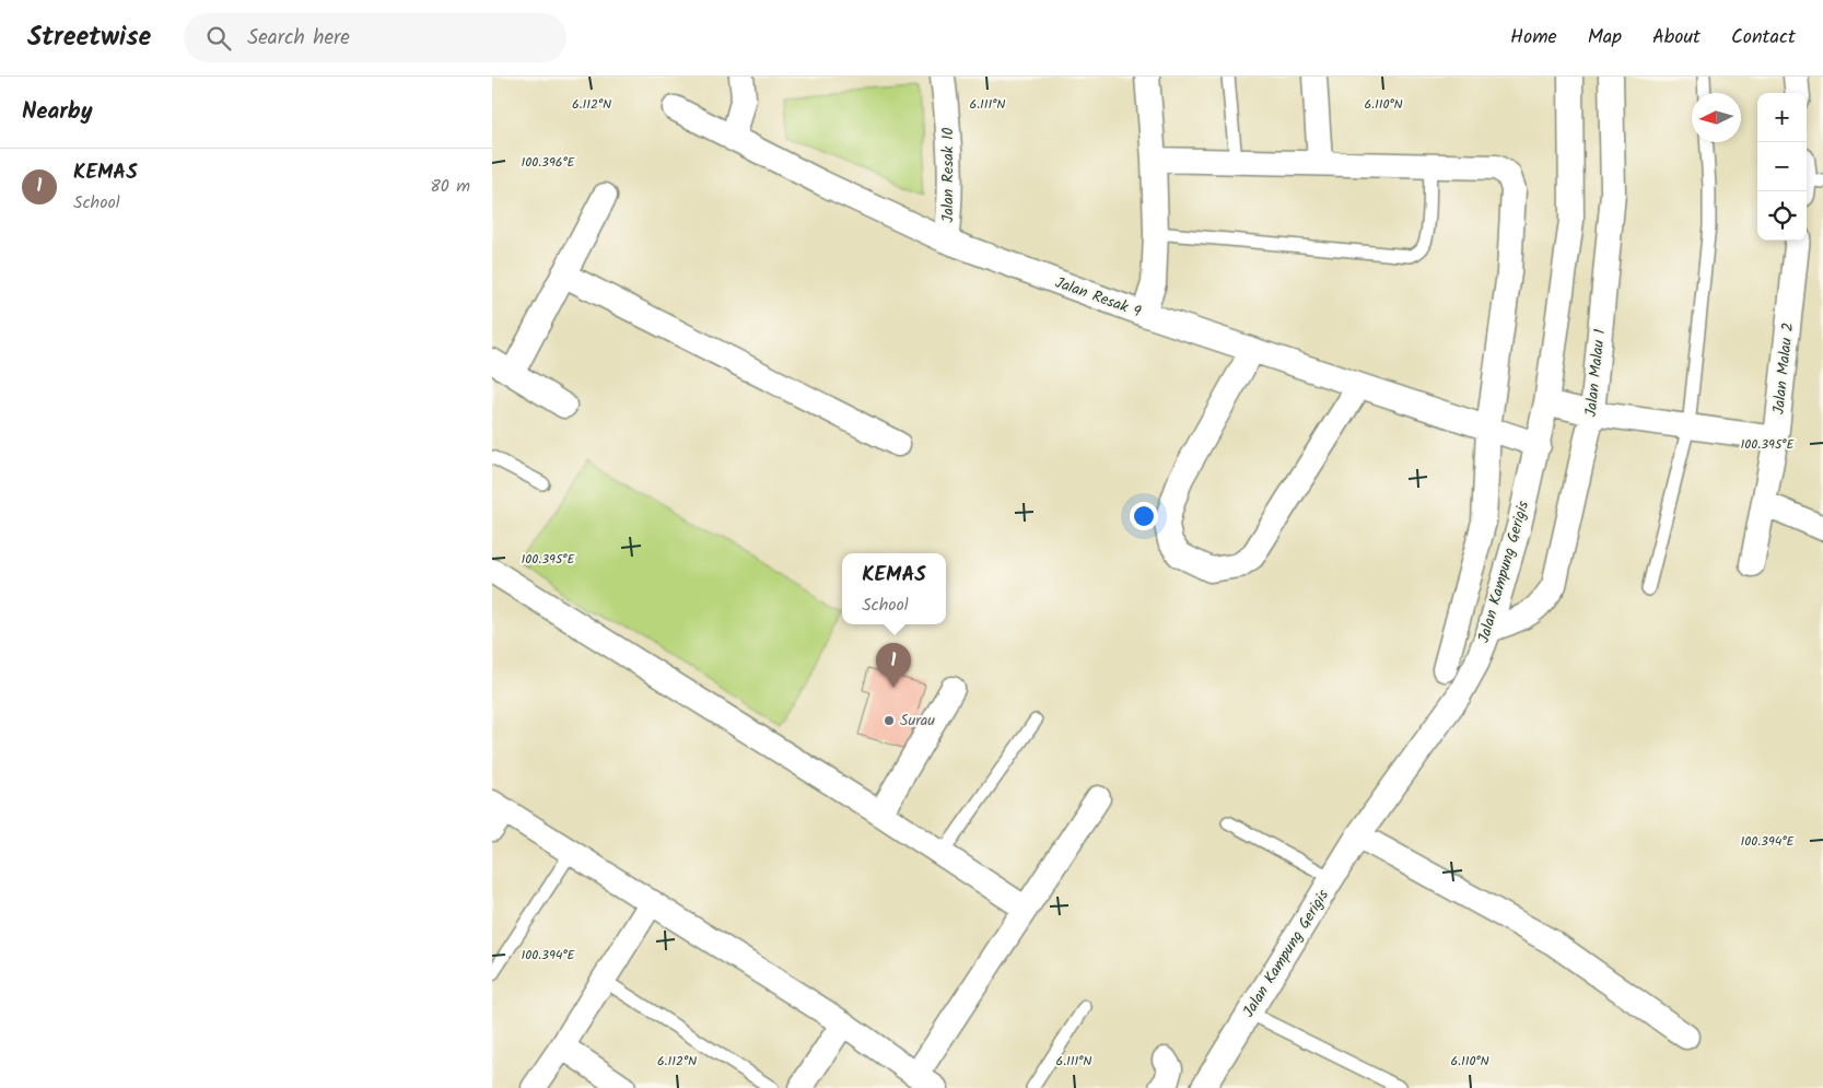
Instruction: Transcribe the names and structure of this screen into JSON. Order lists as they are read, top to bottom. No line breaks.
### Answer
{"streets":{"street":["Jalan Resak 10","Jalan Resak 9","Jalan Malau 2","Jalan Malau 1","Jalan Kampung Gerigis"]},"crossings":[["Jalan Resak 10","Jalan Resak 9"],["Jalan Resak 9","Jalan Kampung Gerigis"],["Jalan Malau 1","Jalan Kampung Gerigis"]],"places":["Surau"],"north":"left","page":{"header":"Streetwise","search":"Search here","nav":["Home","Map","About","Contact"],"heading":"Nearby","map_buttons":["+","−"],"list":[{"mark":"1","name":"KEMAS","note":"School","value":"80 m"}],"popup":["KEMAS","School"],"pins":"1"},"coordinates":["6.112°N","6.111°N","6.110°N","100.396°E","100.395°E","100.394°E"]}
